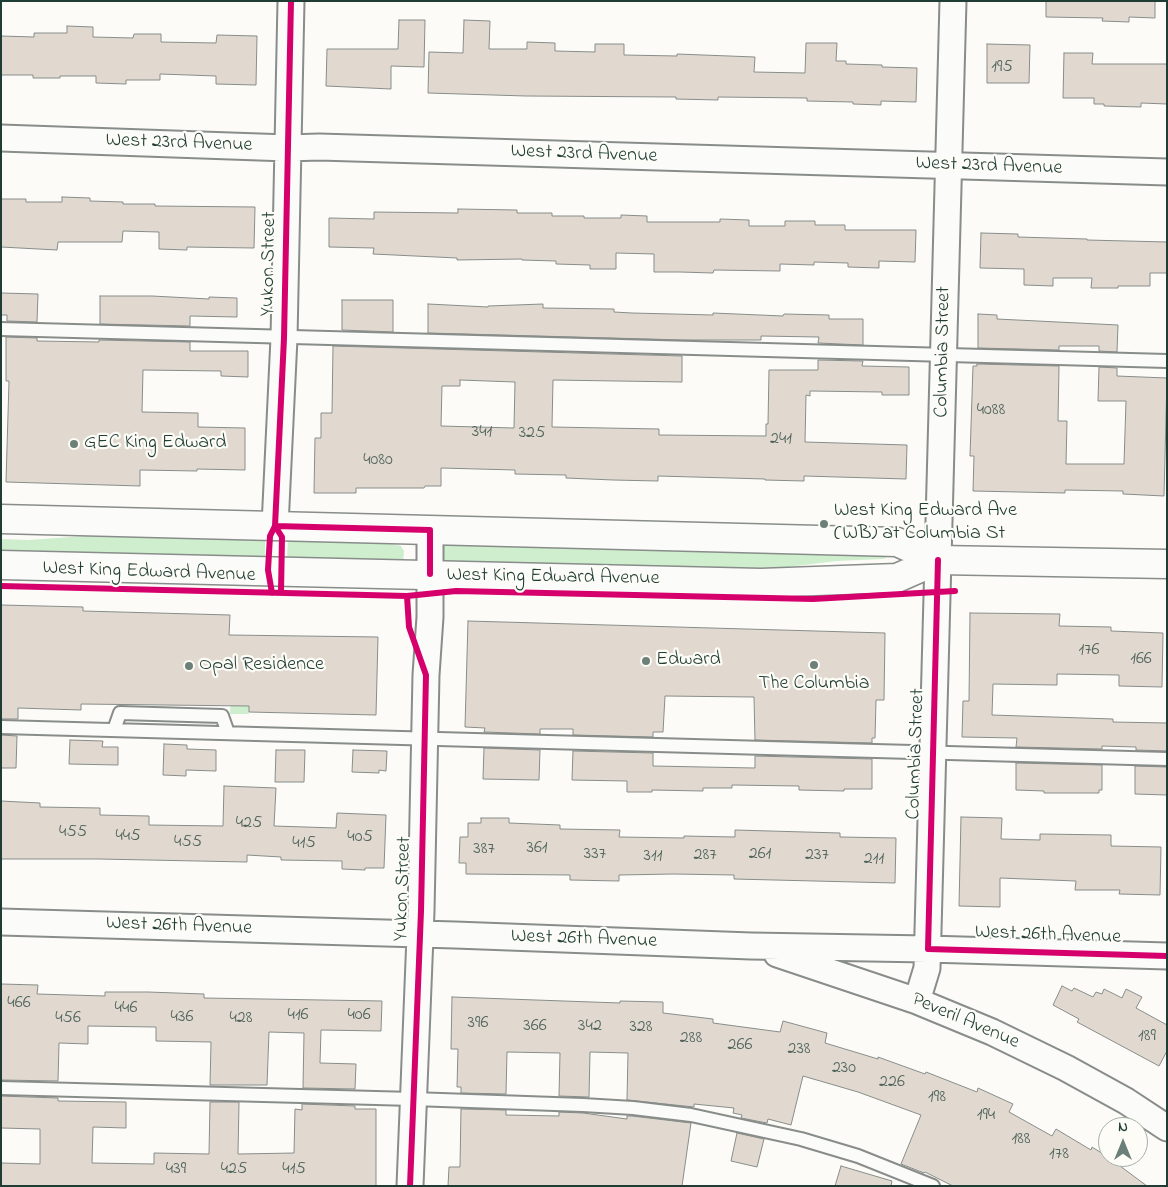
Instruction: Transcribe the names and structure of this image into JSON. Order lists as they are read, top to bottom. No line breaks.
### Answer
{"streets":{"main road":["West King Edward Avenue"],"street":["West 23rd Avenue","Yukon Street","Columbia Street","West 26th Avenue","Peveril Avenue"]},"crossings":[["West 23rd Avenue","Yukon Street"],["West 23rd Avenue","Columbia Street"],["Yukon Street","West King Edward Avenue"],["Yukon Street","West 26th Avenue"],["Columbia Street","West King Edward Avenue"],["Columbia Street","West 26th Avenue"],["Columbia Street","Peveril Avenue"],["West 26th Avenue","Peveril Avenue"]],"places":["GEC King Edward","West King Edward Ave (WB) at Columbia St","Edward","The Columbia","Opal Residence"],"house_numbers":["195","4088","341","325","241","4080","176","166","425","455","445","405","455","415","361","387","337","261","287","237","311","211","466","446","416","406","436","456","428","396","366","342","328","189","288","266","238","230","226","198","194","188","178","439","425","415"],"north":"top"}
